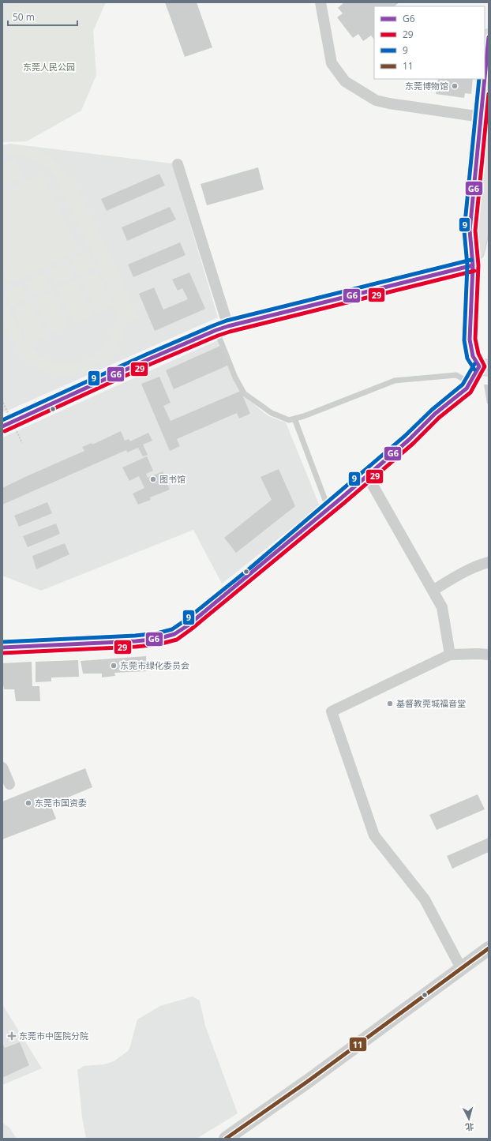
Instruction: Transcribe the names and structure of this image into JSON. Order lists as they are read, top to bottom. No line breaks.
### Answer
{"parks":["东莞人民公园"],"places":{"other":["东莞博物馆","图书馆","东莞市绿化委员会","基督教莞城福音堂","东莞市国资委"],"health":["东莞市中医院分院"]},"lines":["transit line G6","transit line 9","transit line 29","transit line 11"],"legend":["G6","29","9","11"],"scale_bar":"50 m","north":"bottom"}
